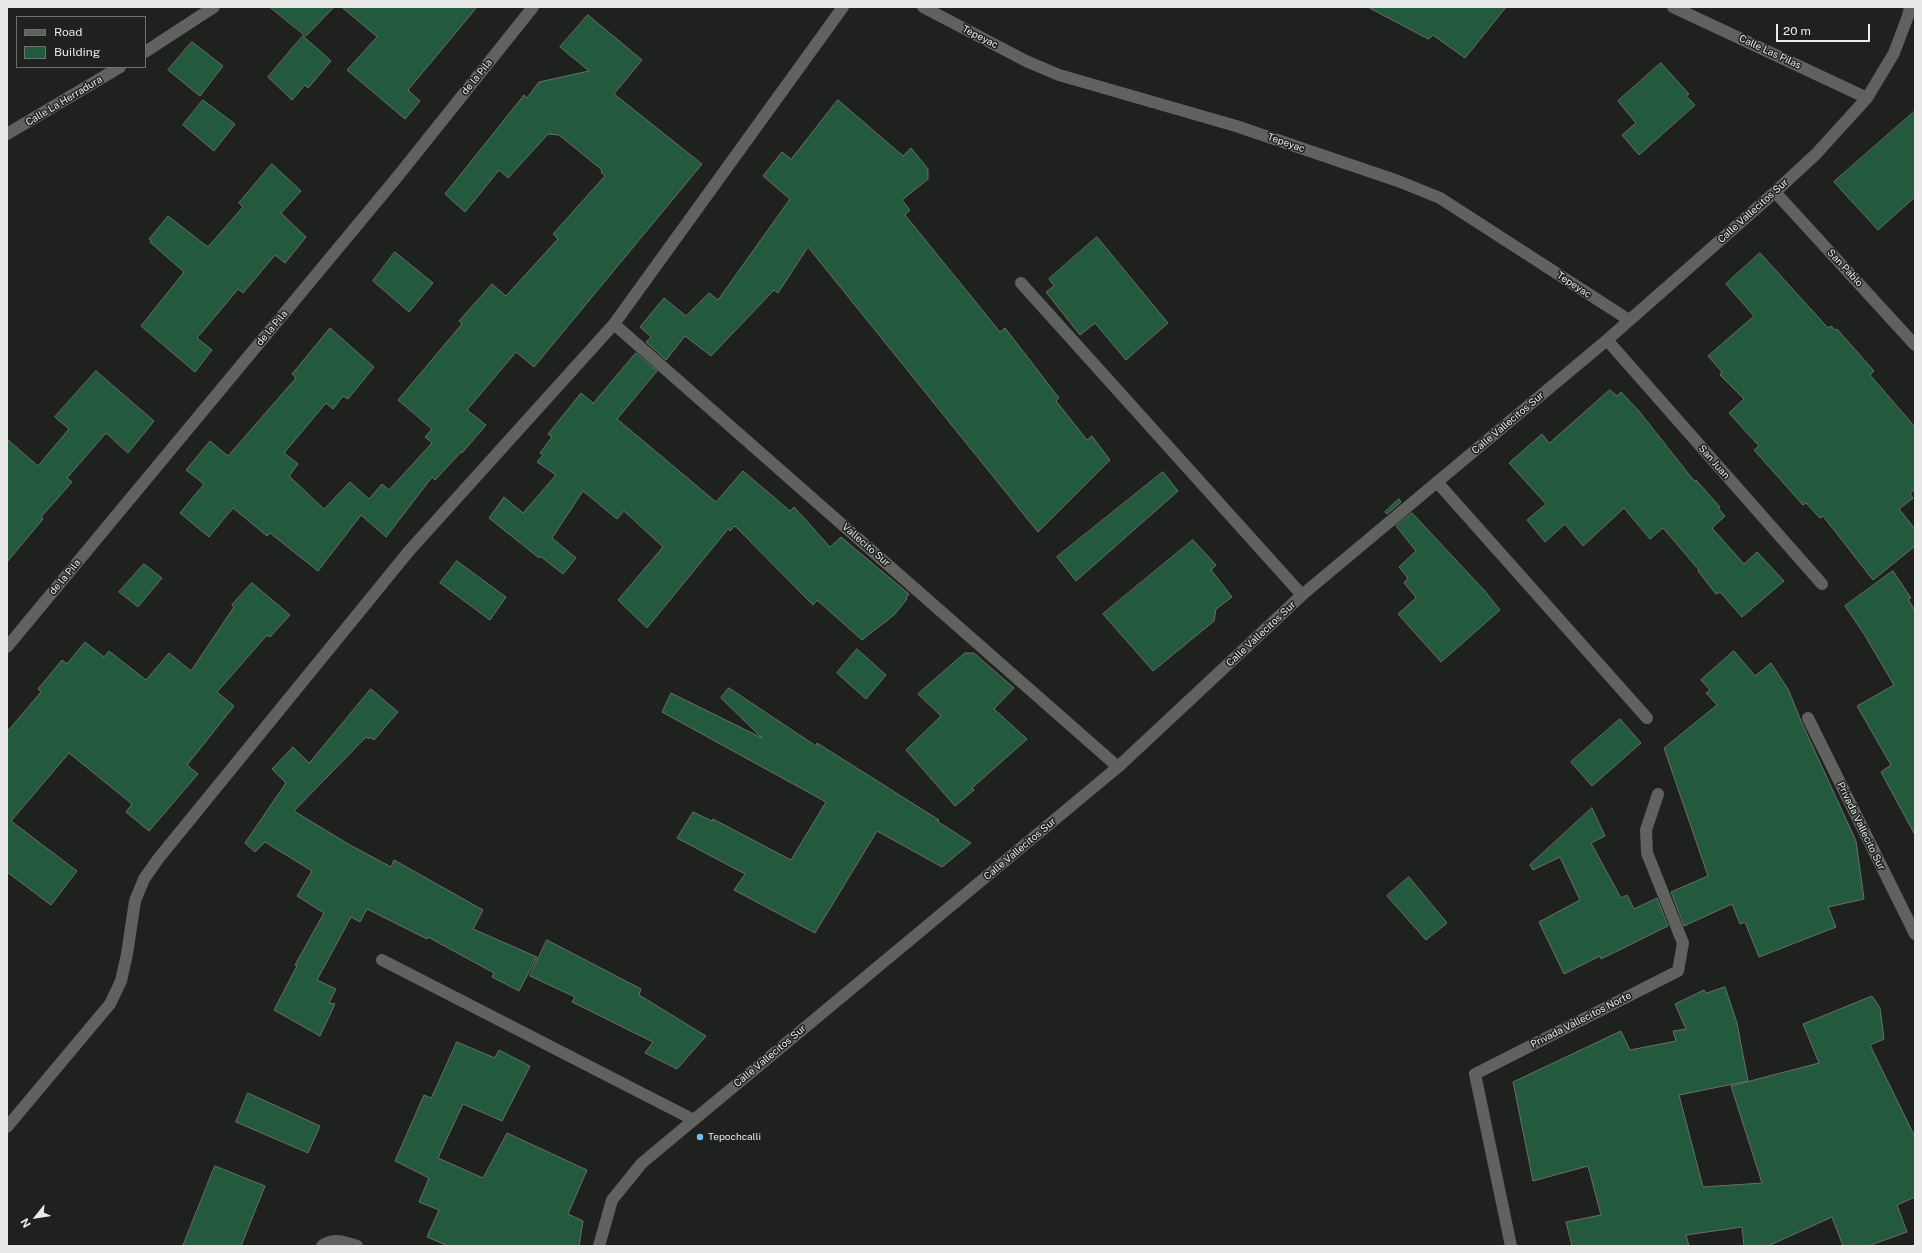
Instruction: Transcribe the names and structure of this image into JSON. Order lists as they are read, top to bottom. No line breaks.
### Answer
{"streets":{"street":["Tepeyac","Calle Las Pilas","de la Pila","Calle La Herradura","Calle Vallecitos Sur","San Pablo","San Juan","Vallecito Sur","Privada Vallecito Sur","Privada Vallecitos Norte"]},"crossings":[["Tepeyac","Calle Vallecitos Sur"],["Calle Las Pilas","Calle Vallecitos Sur"],["Calle Vallecitos Sur","San Pablo"],["Calle Vallecitos Sur","San Juan"],["Calle Vallecitos Sur","Vallecito Sur"]],"places":["Tepochcalli"],"legend":["Road","Building"],"scale_bar":"20 m","north":"bottom left"}
